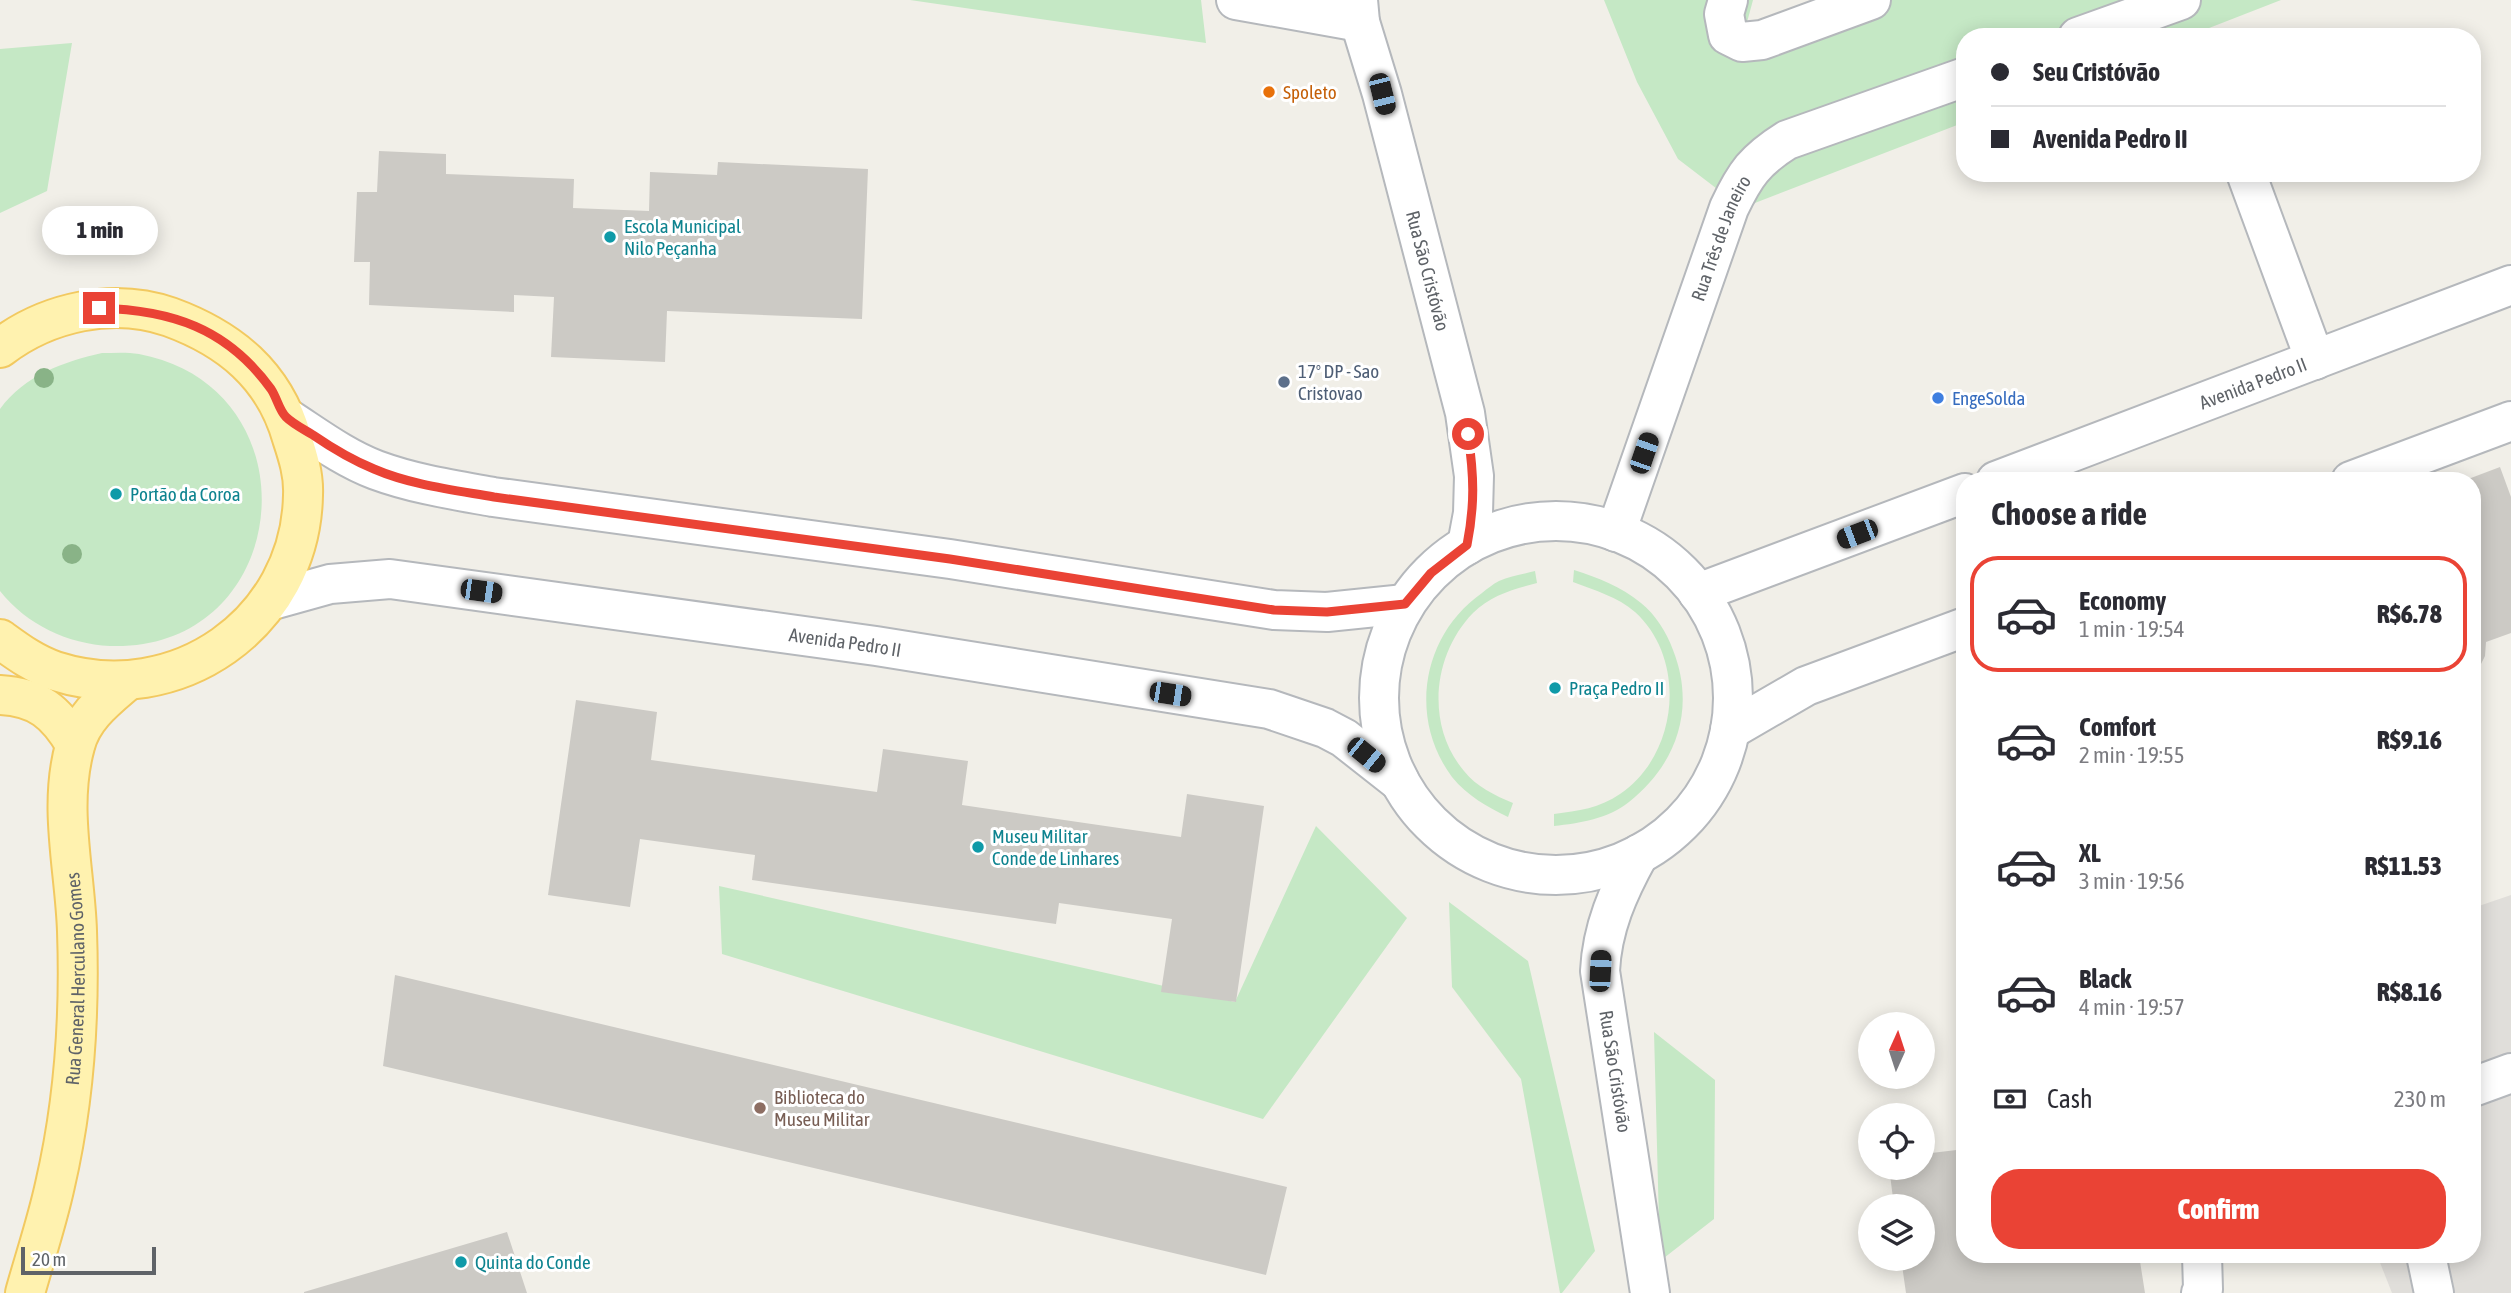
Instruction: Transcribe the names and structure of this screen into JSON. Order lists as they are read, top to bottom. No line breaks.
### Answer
{"streets":{"main road":["Rua General Herculano Gomes"],"street":["Rua Três de Janeiro","Rua São Cristóvão","Avenida Pedro II"]},"places":["Spoleto","Escola Municipal Nilo Peçanha","17º DP - Sao Cristovao","EngeSolda","Portão da Coroa","Praça Pedro II","Museu Militar Conde de Linhares","Biblioteca do Museu Militar","Quinta do Conde"],"scale_bar":"20 m","north":"top","page":{"banner":["Seu Cristóvão","Avenida Pedro II"],"bubble":"1 min","heading":"Choose a ride","list":[{"name":"Economy","note":"1 min · 19:54","value":"R$6.78"},{"name":"Comfort","note":"2 min · 19:55","value":"R$9.16"},{"name":"XL","note":"3 min · 19:56","value":"R$11.53"},{"name":"Black","note":"4 min · 19:57","value":"R$8.16"}],"pay":["Cash","230 m"],"buttons":"Confirm","scale":"20 m"}}
